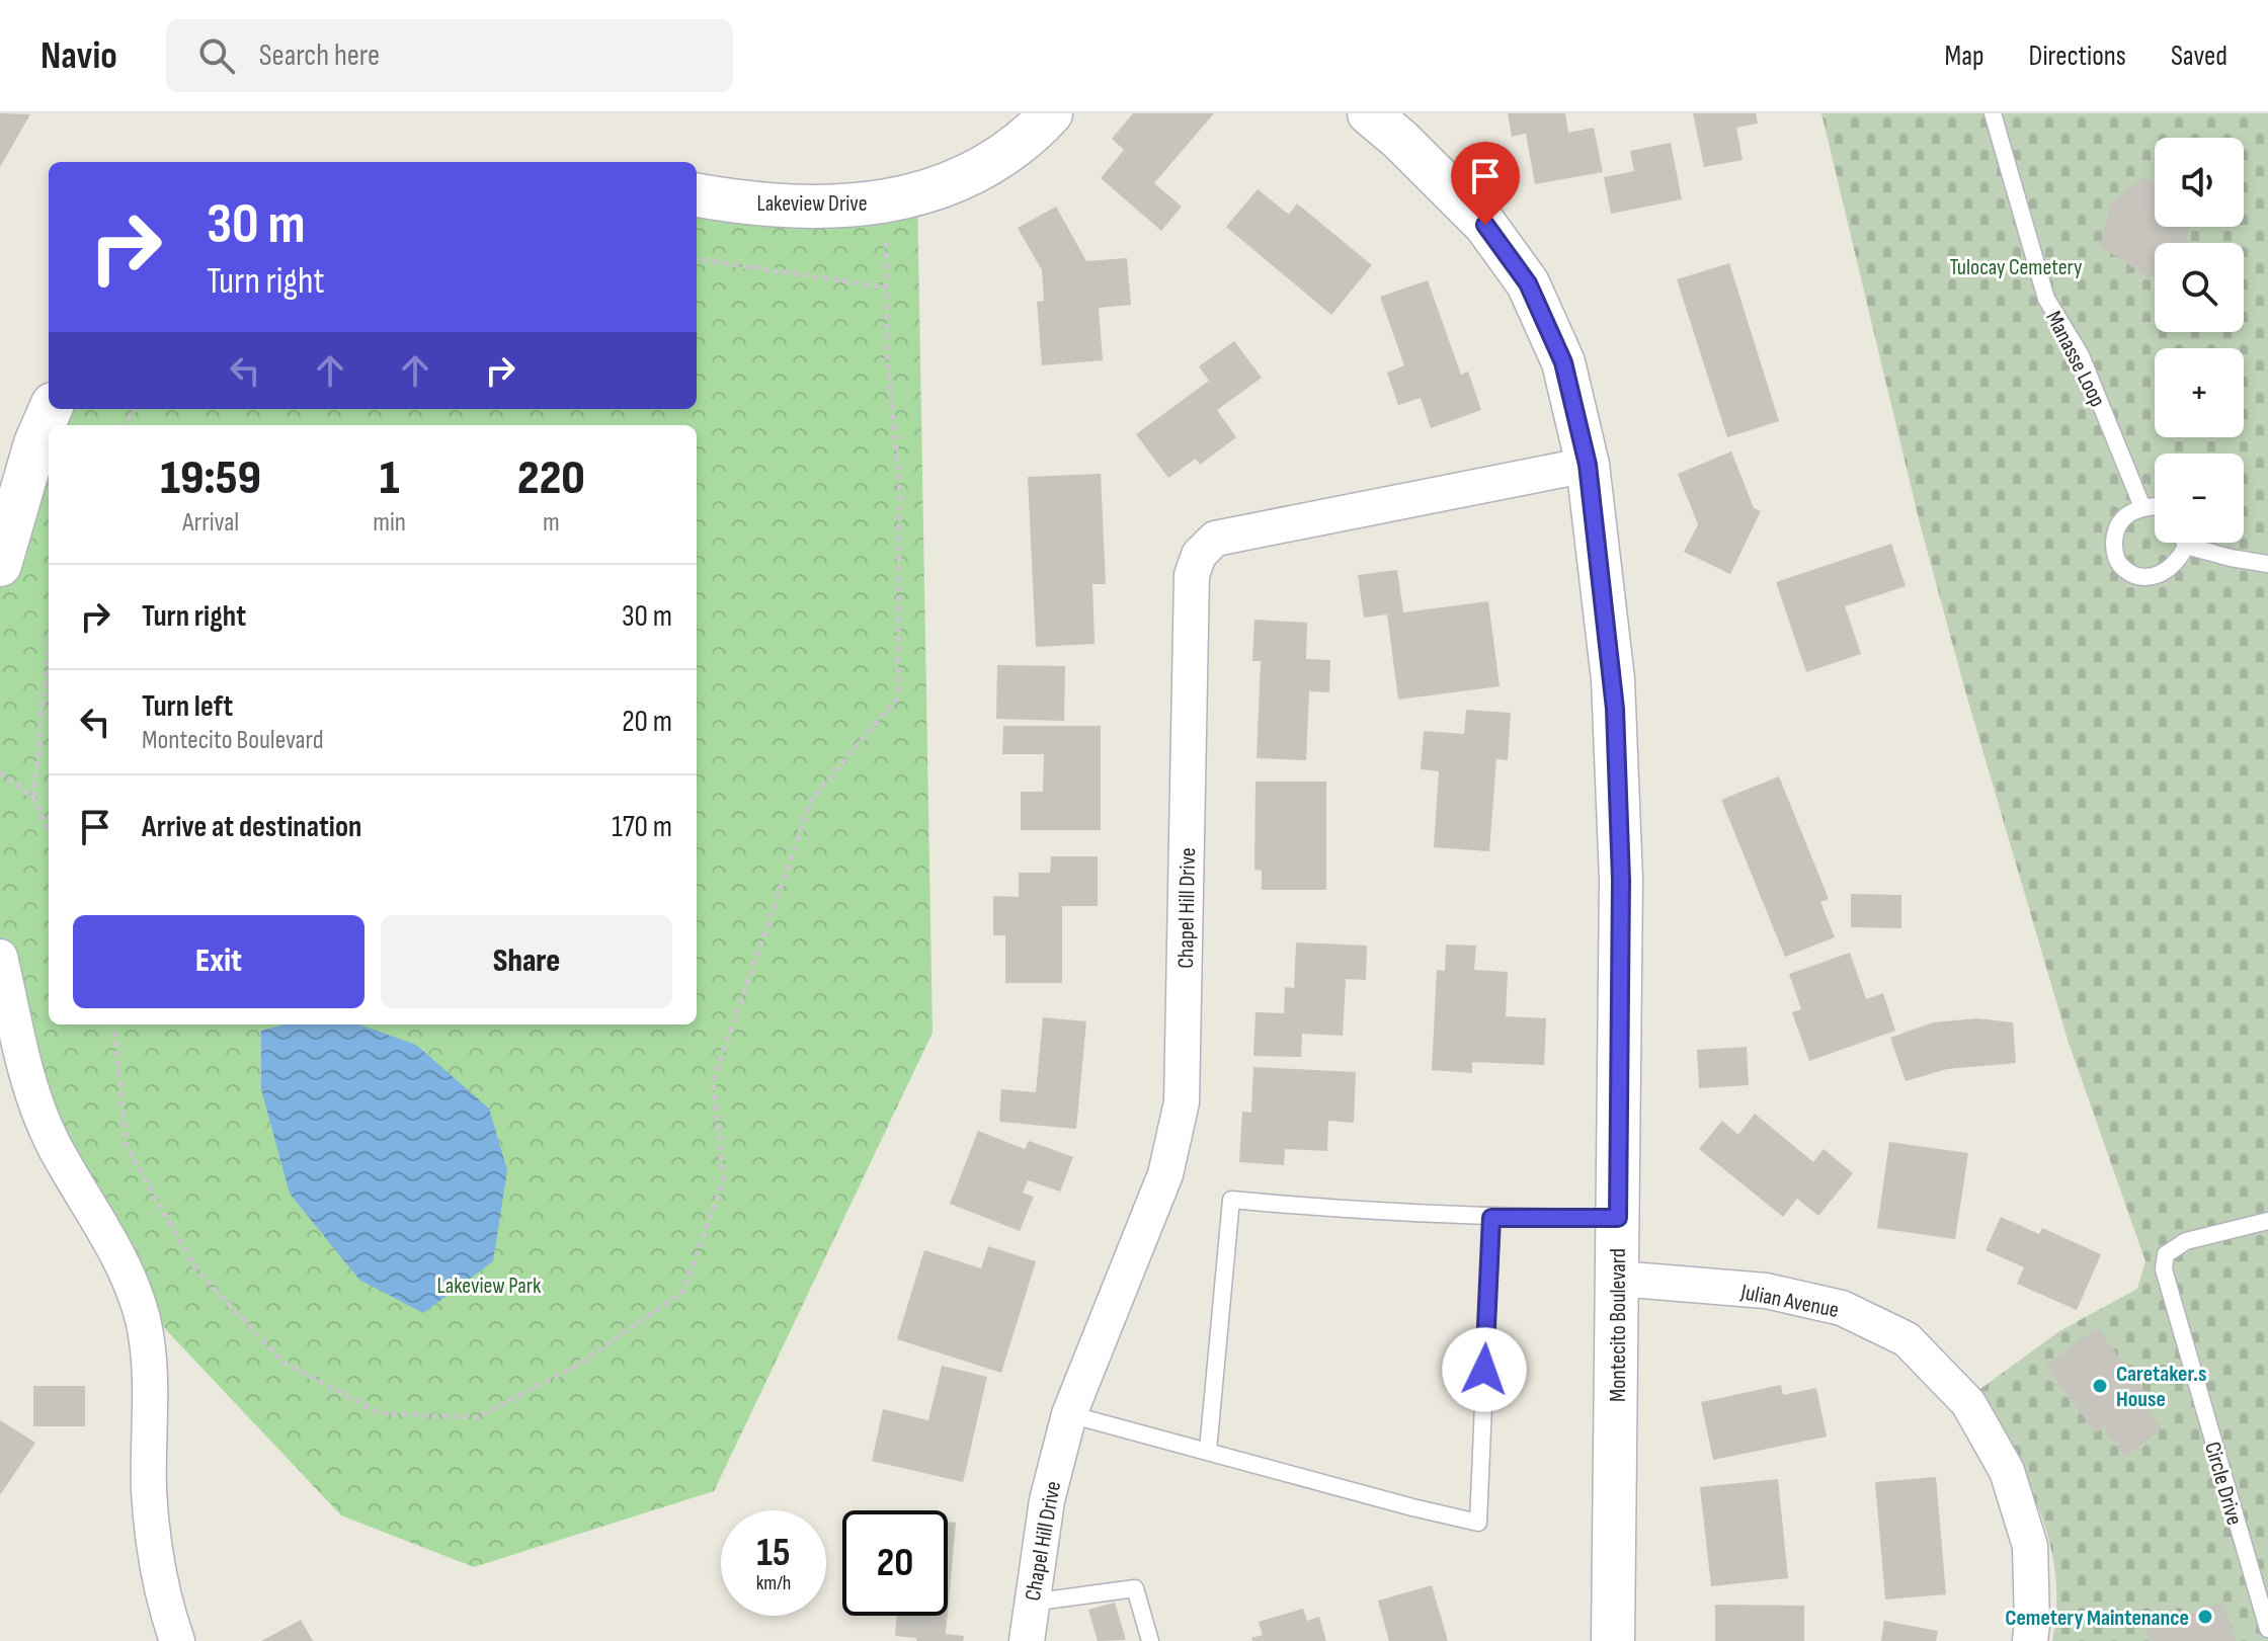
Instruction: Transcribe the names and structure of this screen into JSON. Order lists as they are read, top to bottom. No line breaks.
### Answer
{"streets":{"street":["Lakeview Drive","Chapel Hill Drive","Julian Avenue","Montecito Boulevard"],"lane":["Manasse Loop","Circle Drive"]},"crossings":[["Chapel Hill Drive","Montecito Boulevard"],["Julian Avenue","Montecito Boulevard"]],"parks":["Tulocay Cemetery","Lakeview Park"],"places":["Caretaker.s House","Cemetery Maintenance"],"page":{"header":"Navio","search":"Search here","nav":["Map","Directions","Saved"],"map_buttons":["+","−"],"turn":["30 m","Turn right"],"eta":["19:59","Arrival","1","min","220","m"],"list":[{"name":"Turn right","value":"30 m"},{"name":"Turn left","note":"Montecito Boulevard","value":"20 m"},{"name":"Arrive at destination","value":"170 m"}],"buttons":["Exit","Share"],"speed":"15 km/h","limit":"20"}}
